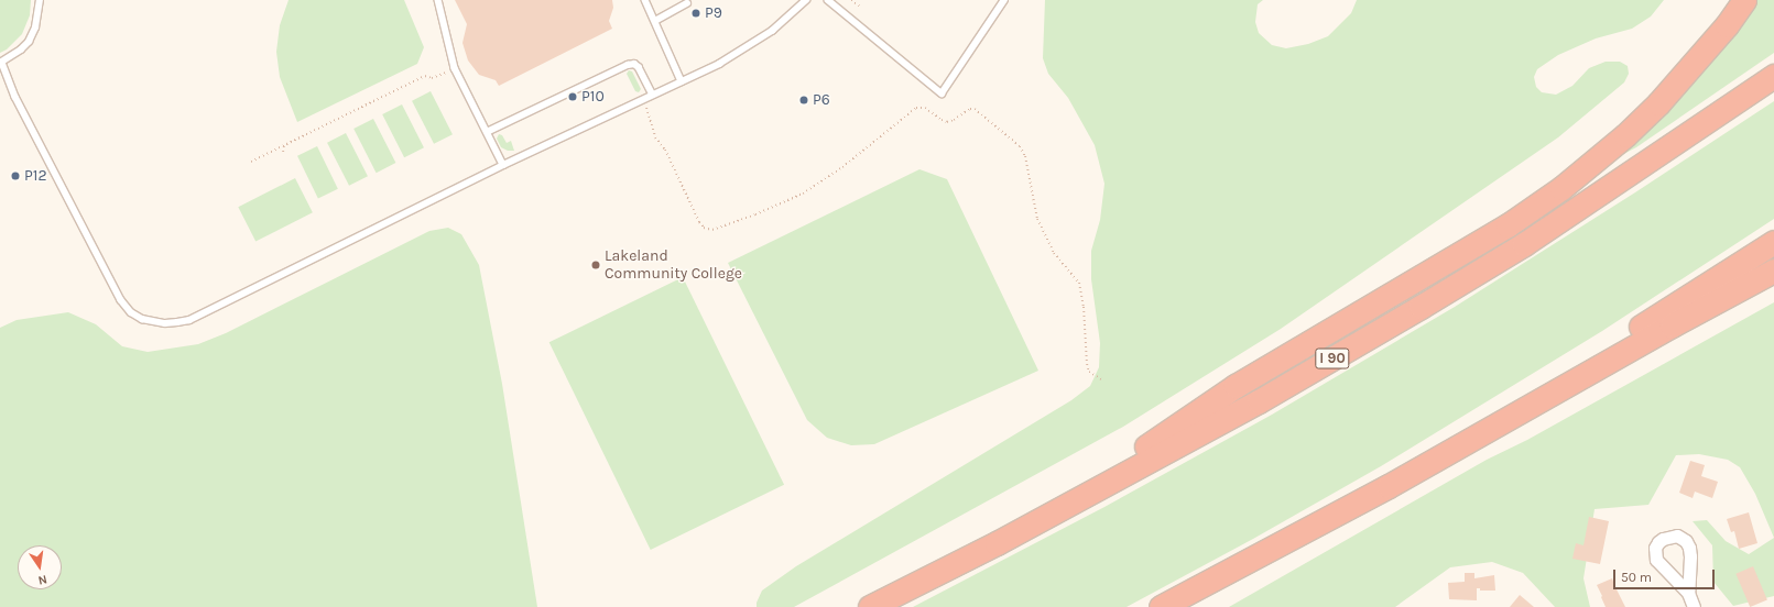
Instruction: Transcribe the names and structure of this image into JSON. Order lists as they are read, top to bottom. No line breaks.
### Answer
{"streets":{"highway":["I 90"]},"places":["P9","P10","P6","P12","Lakeland Community College"],"scale_bar":"50 m","north":"bottom"}
